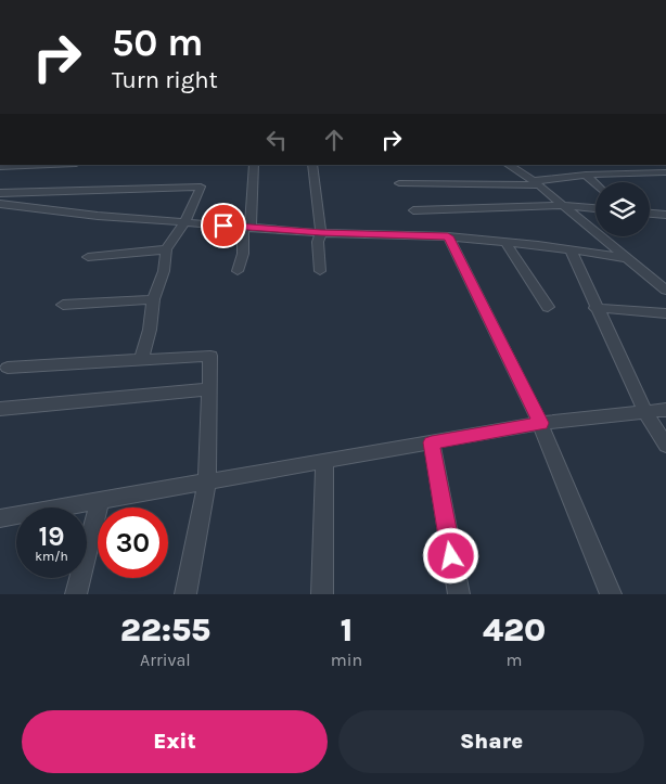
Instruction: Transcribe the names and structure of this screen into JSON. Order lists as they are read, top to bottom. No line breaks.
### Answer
{"page":{"turn":["50 m","Turn right"],"speed":"19 km/h","limit":"30","eta":["22:55","Arrival","1","min","420","m"],"buttons":["Exit","Share"]}}
